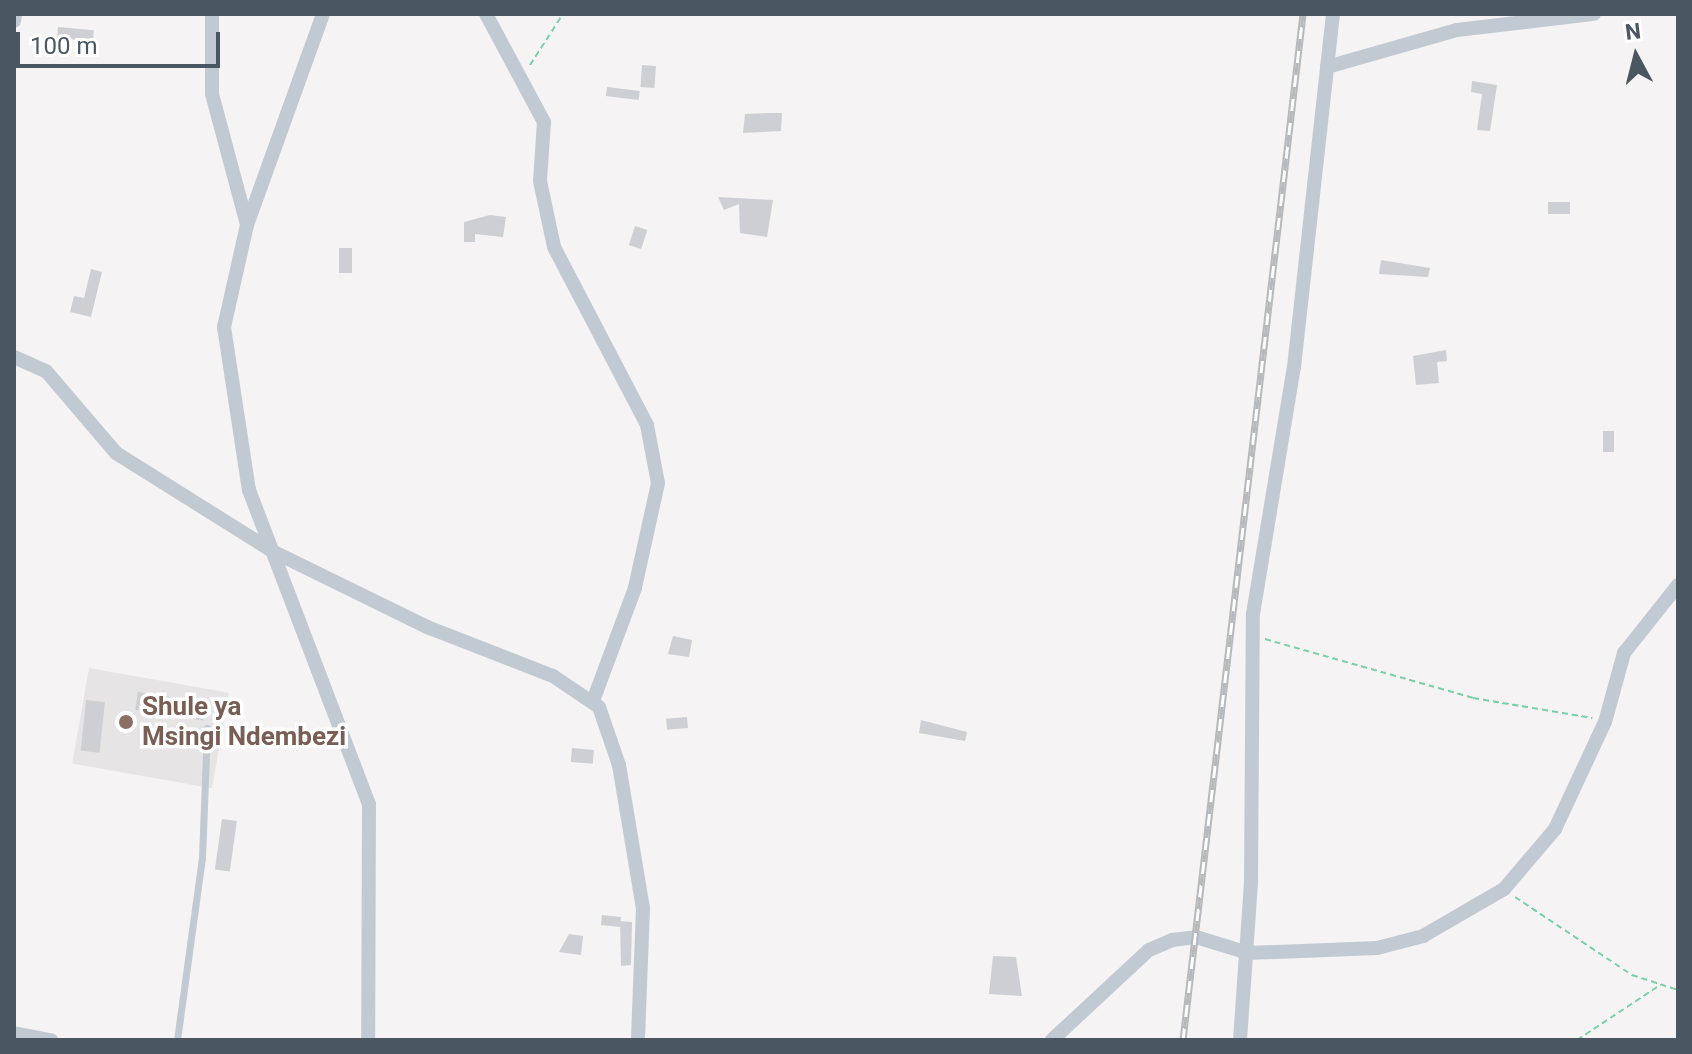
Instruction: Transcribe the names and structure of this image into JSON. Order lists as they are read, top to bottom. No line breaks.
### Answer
{"places":["Shule ya Msingi Ndembezi"],"scale_bar":"100 m","north":"top"}
